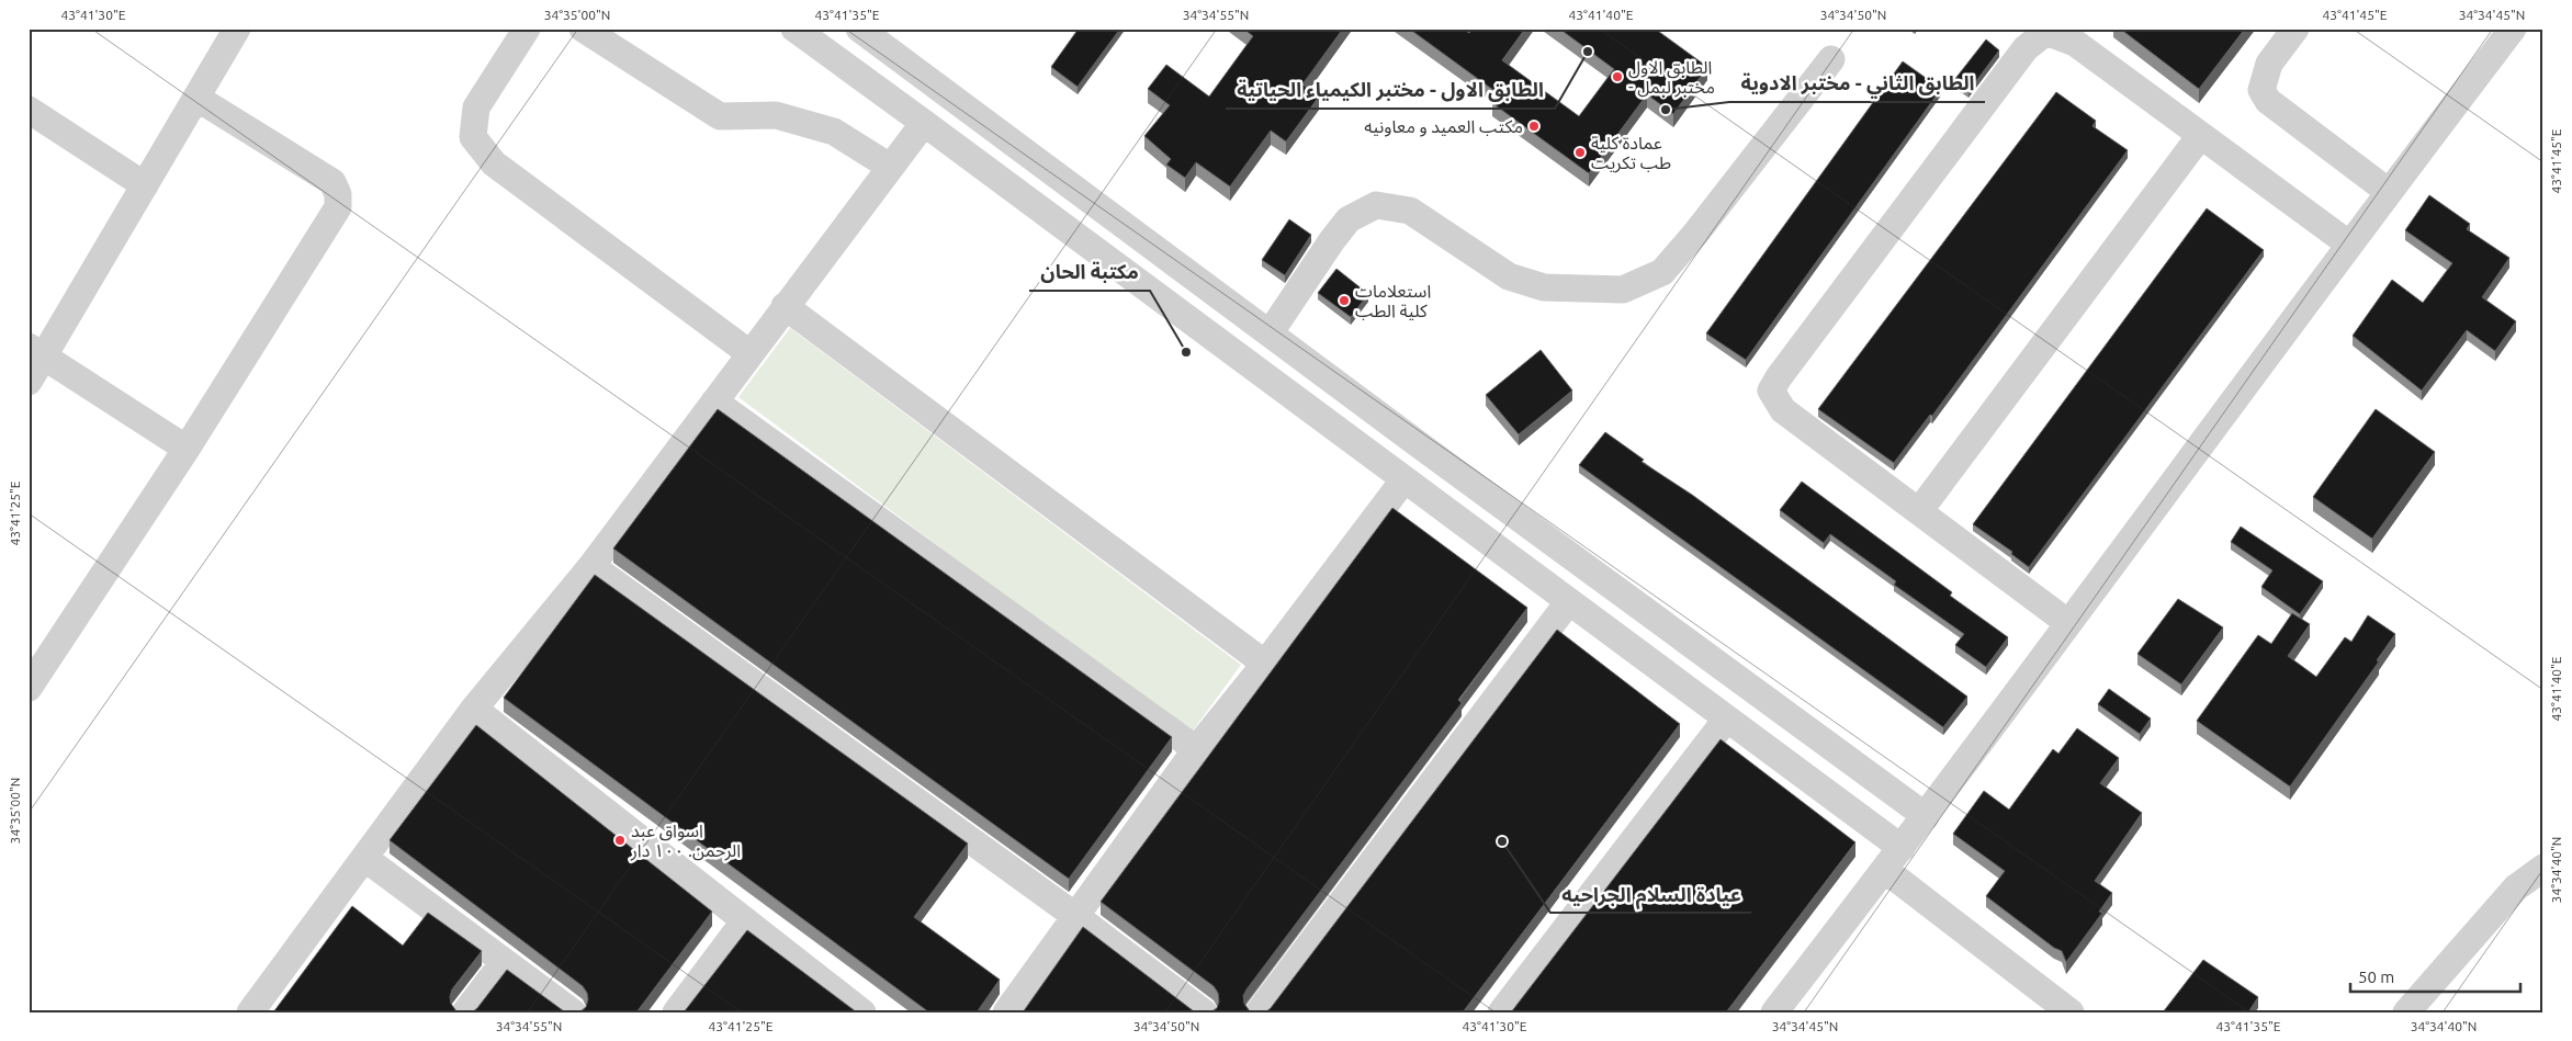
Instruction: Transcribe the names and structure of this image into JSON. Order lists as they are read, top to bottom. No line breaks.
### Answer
{"places":["الطابق الاول - مختبر الكيمياء الحياتية","الطابق الاول - مختبر لبمل","الطابق الثاني - مختبر الادوية","مكتب العميد و معاونيه","عمادة كلية طب تكريت","استعلامات كلية الطب","مكتبة الحان","اسواق عبد الرحمن. ١٠٠ دار","عيادة السلام الجراحيه"],"scale_bar":"50 m","coordinates":["43°41'30\"E","34°35'00\"N","43°41'35\"E","34°34'55\"N","43°41'40\"E","34°34'50\"N","43°41'45\"E","34°34'45\"N","43°41'25\"E","34°34'40\"N"]}
